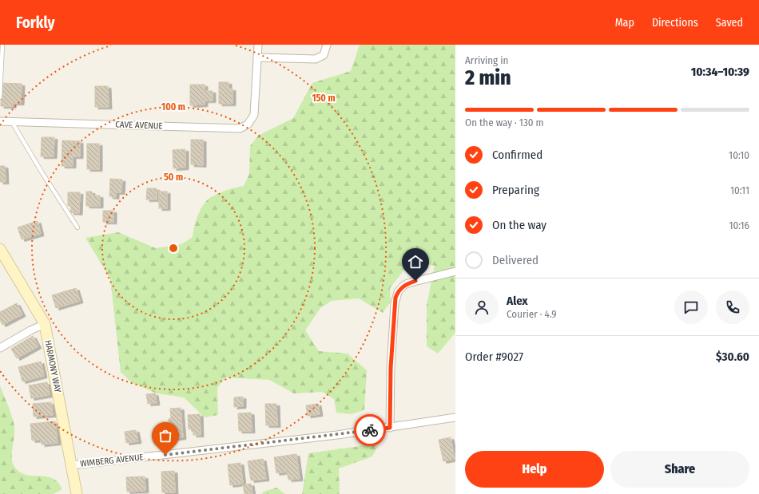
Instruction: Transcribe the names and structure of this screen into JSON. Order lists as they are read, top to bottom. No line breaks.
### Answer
{"streets":{"street":["CAVE AVENUE","HARMONY WAY","WIMBERG AVENUE"]},"crossings":[["HARMONY WAY","WIMBERG AVENUE"]],"page":{"header":"Forkly","nav":["Map","Directions","Saved"],"heading":["2 min","Arriving in","10:34–10:39"],"panel":["Alex","Courier · 4.9","Order #9027","$30.60"],"bar":"On the way · 130 m","list":[["Confirmed","10:10"],["Preparing","10:11"],["On the way","10:16"],"Delivered"],"buttons":["Help","Share"]},"rings":["150 m","100 m","50 m"]}
